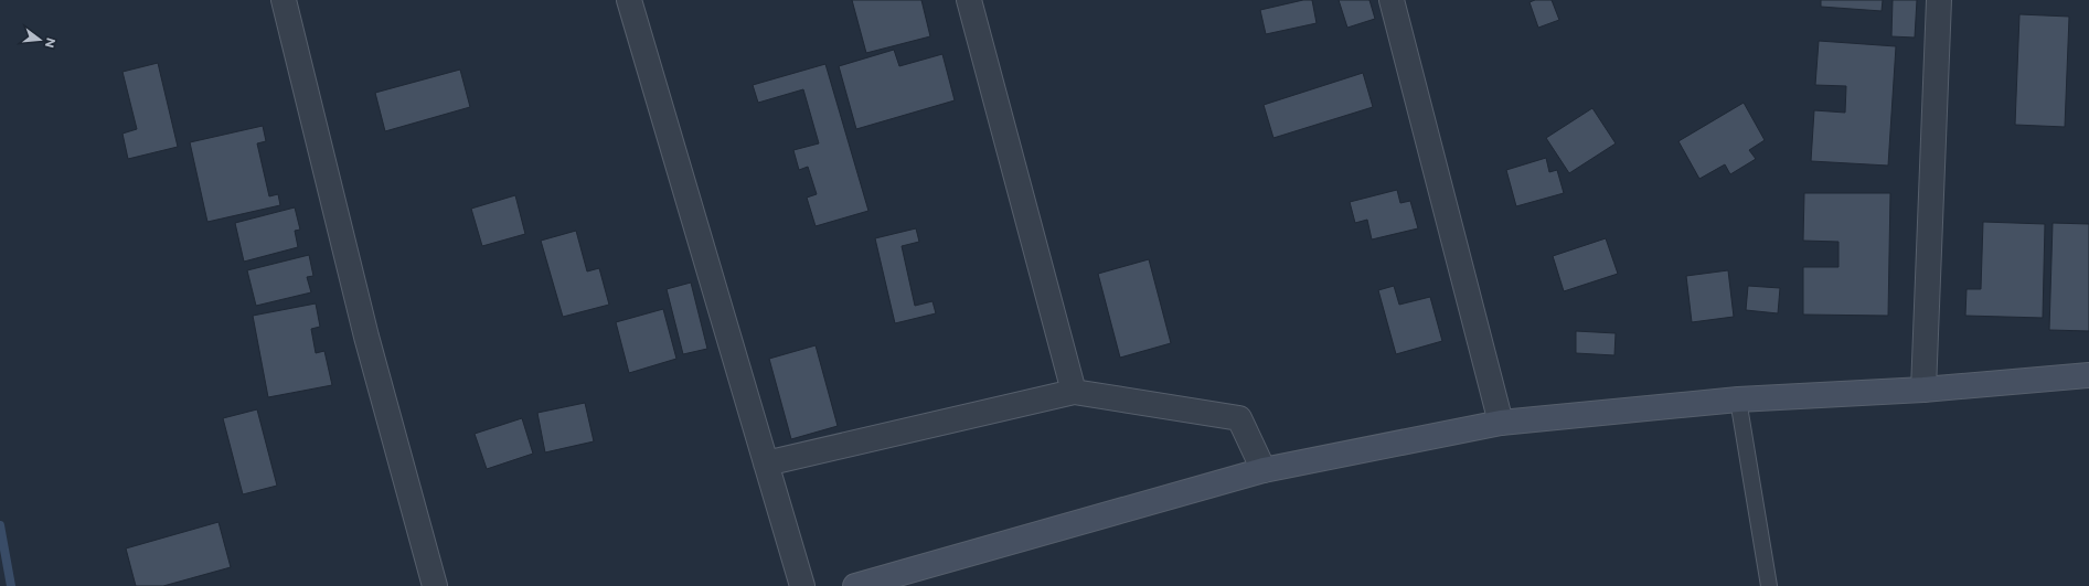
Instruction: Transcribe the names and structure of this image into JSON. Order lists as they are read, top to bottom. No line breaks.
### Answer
{"north":"right"}
